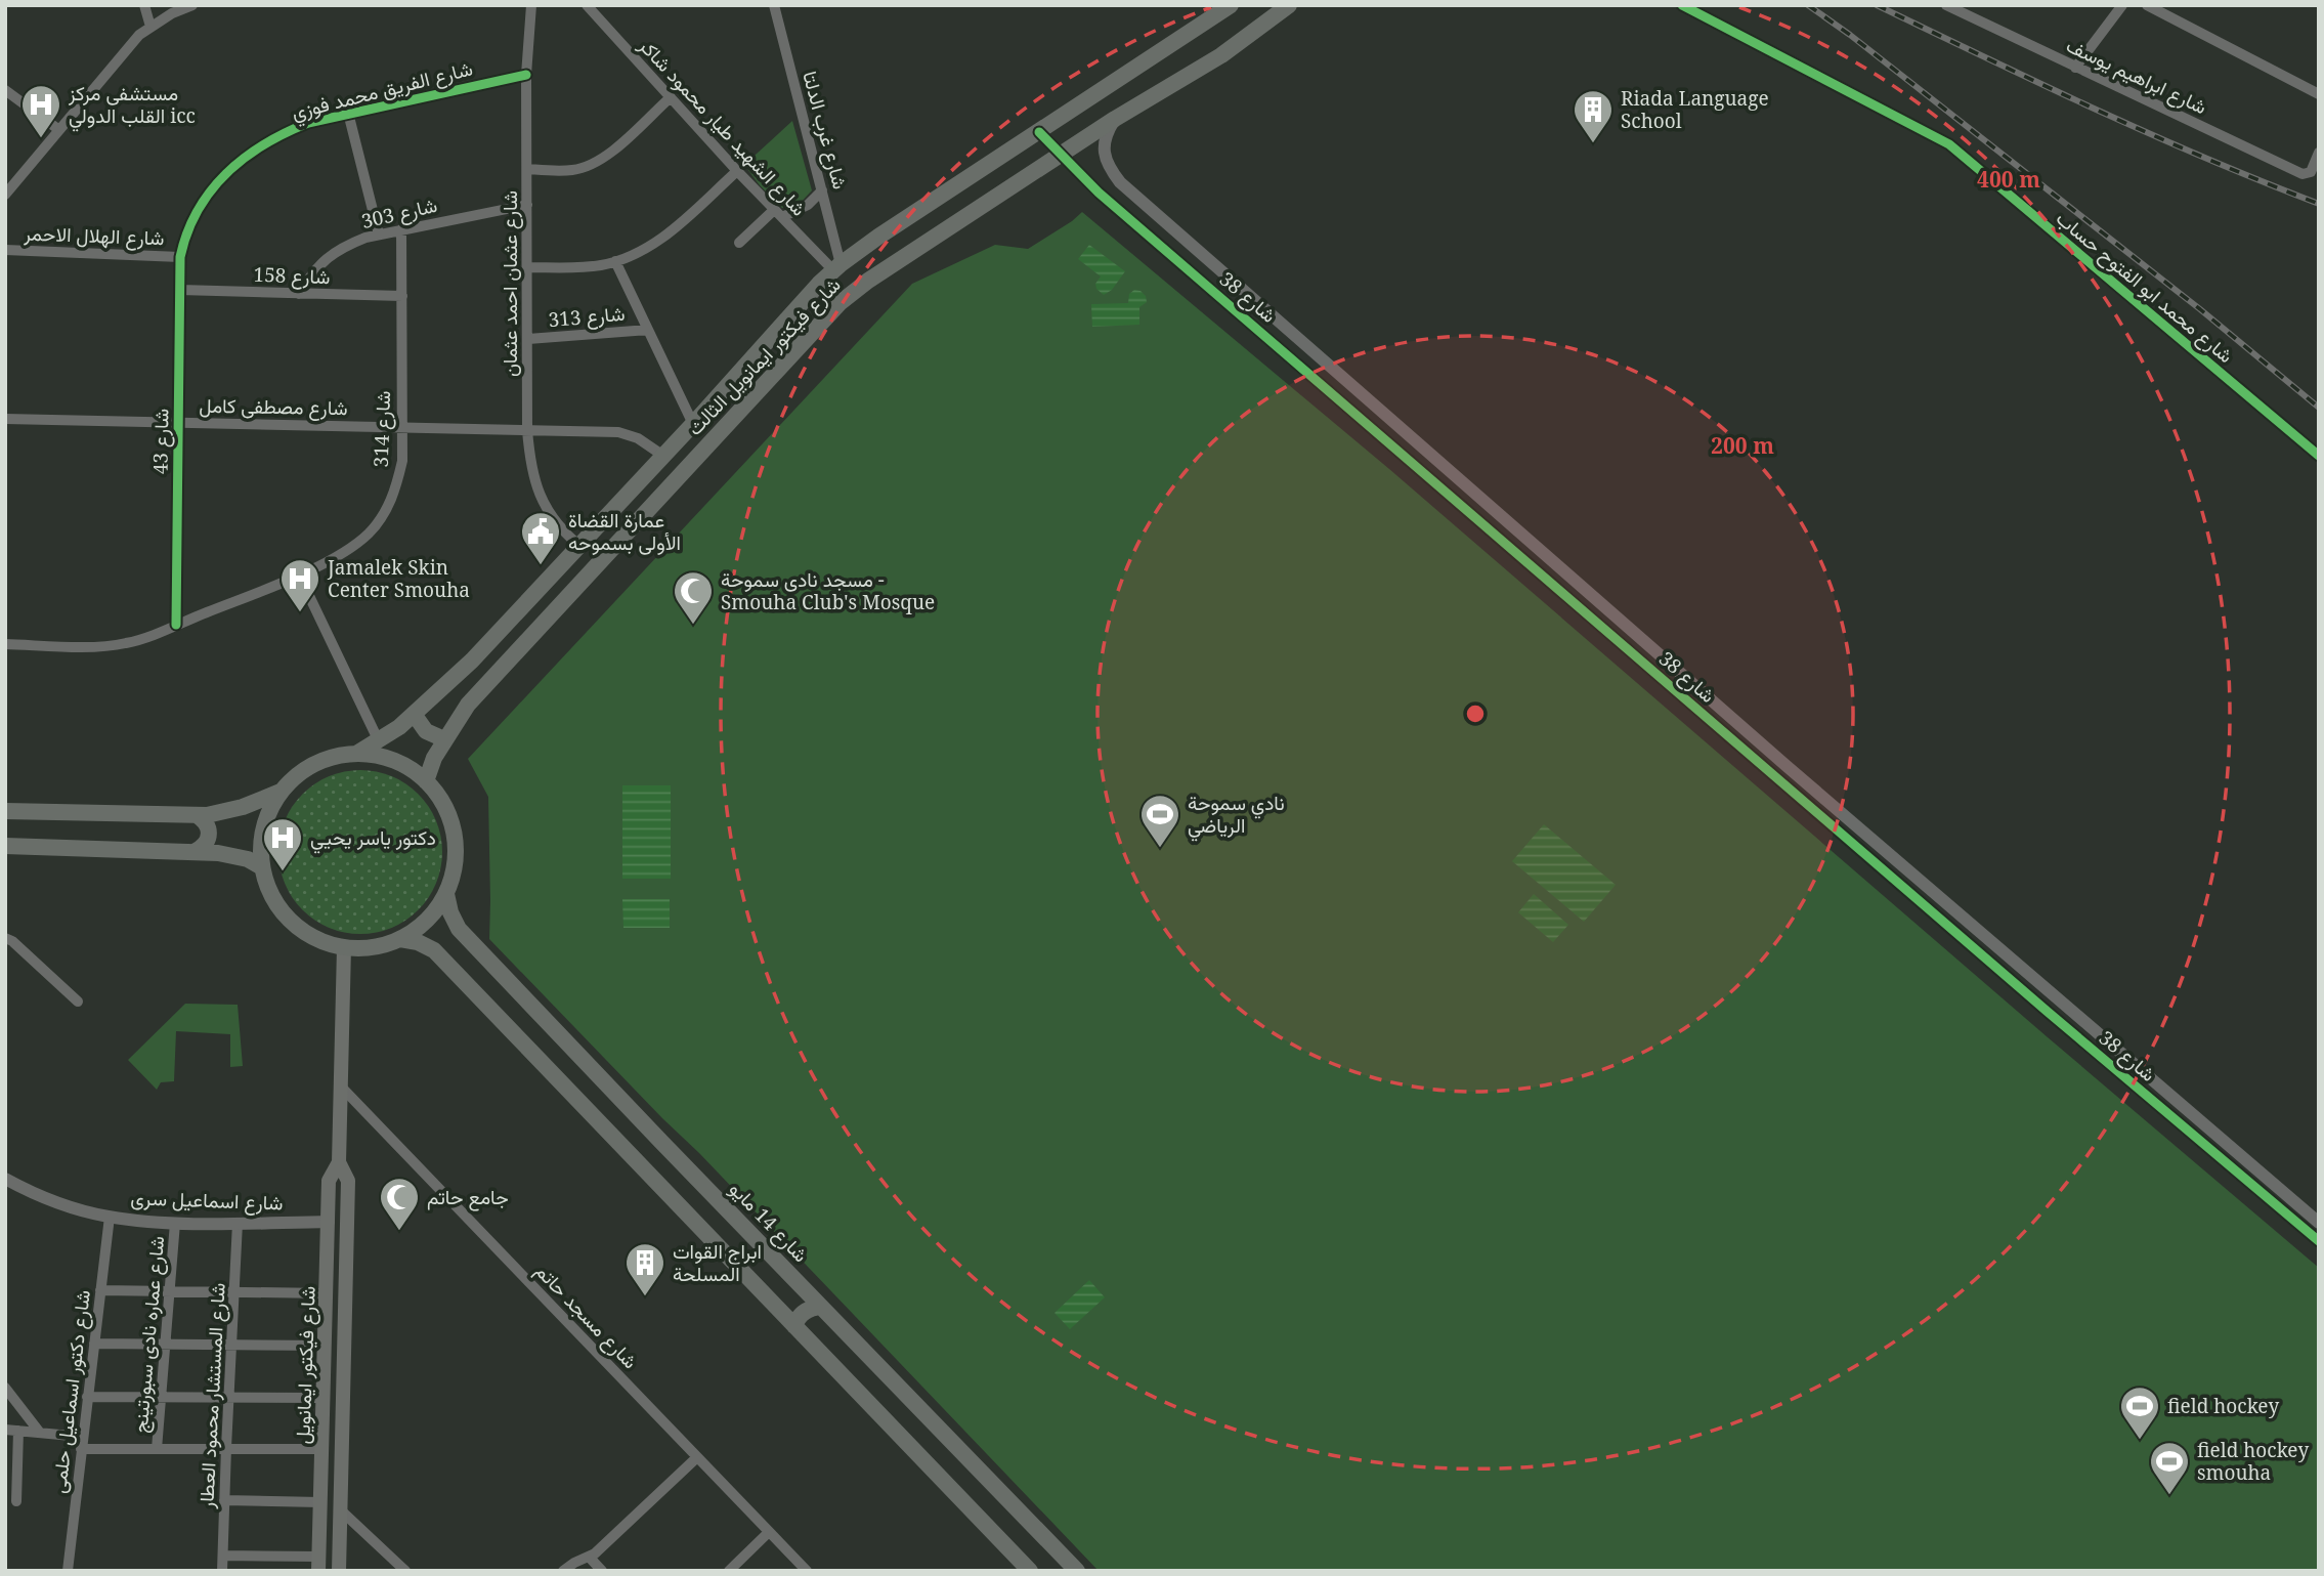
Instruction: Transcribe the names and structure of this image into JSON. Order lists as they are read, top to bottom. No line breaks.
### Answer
{"streets":{"main road":["شارع فيكتور ايمانويل الثالث","شارع 14 مايو","شارع فيكتور ايمانويل"],"street":["شارع ابراهيم يوسف","شارع الفريق محمد فوزي","شارع الشهيد طيار محمود شاكر","شارع غرب الدلتا","شارع 303","شارع الهلال الاحمر","شارع 158","شارع عثمان احمد عثمان","شارع محمد ابو الفتوح حساب","شارع 38","شارع 313","شارع مصطفى كامل","شارع 314","شارع 43","شارع اسماعيل سرى","شارع مسجد حاتم","شارع عماره نادى سبورتينج","شارع دكتور اسماعيل حلمى","شارع المستشار محمود العطار"]},"crossings":[["شارع الفريق محمد فوزي","شارع الهلال الاحمر"],["شارع الفريق محمد فوزي","شارع عثمان احمد عثمان"],["شارع الفريق محمد فوزي","شارع 43"],["شارع الشهيد طيار محمود شاكر","شارع غرب الدلتا"],["شارع الشهيد طيار محمود شاكر","شارع فيكتور ايمانويل الثالث"],["شارع غرب الدلتا","شارع فيكتور ايمانويل الثالث"],["شارع 303","شارع 158"],["شارع 303","شارع عثمان احمد عثمان"],["شارع 303","شارع 314"],["شارع الهلال الاحمر","شارع 43"],["شارع 158","شارع 314"],["شارع 158","شارع 43"],["شارع عثمان احمد عثمان","شارع 313"],["شارع عثمان احمد عثمان","شارع فيكتور ايمانويل الثالث"],["شارع عثمان احمد عثمان","شارع مصطفى كامل"],["شارع 38","شارع فيكتور ايمانويل الثالث"],["شارع فيكتور ايمانويل الثالث","شارع مصطفى كامل"],["شارع فيكتور ايمانويل الثالث","شارع 14 مايو"],["شارع فيكتور ايمانويل الثالث","شارع فيكتور ايمانويل"],["شارع مصطفى كامل","شارع 314"],["شارع مصطفى كامل","شارع 43"],["شارع 314","شارع 43"],["شارع اسماعيل سرى","شارع عماره نادى سبورتينج"],["شارع اسماعيل سرى","شارع فيكتور ايمانويل"],["شارع اسماعيل سرى","شارع دكتور اسماعيل حلمى"],["شارع اسماعيل سرى","شارع المستشار محمود العطار"],["شارع 14 مايو","شارع فيكتور ايمانويل"],["شارع مسجد حاتم","شارع فيكتور ايمانويل"]],"places":{"hospital":["مستشفى مركز القلب الدولي icc","Jamalek Skin Center Smouha","دكتور ياسر يحيي"],"building":["Riada Language School","ابراج القوات المسلحة"],"public building":["عمارة القضاة الأولى بسموحه"],"mosque":["مسجد نادى سموحة - Smouha Club's Mosque","جامع حاتم"],"sports":["نادي سموحة الرياضي","field hockey","field hockey smouha"]},"rings":["400 m","200 m"]}
